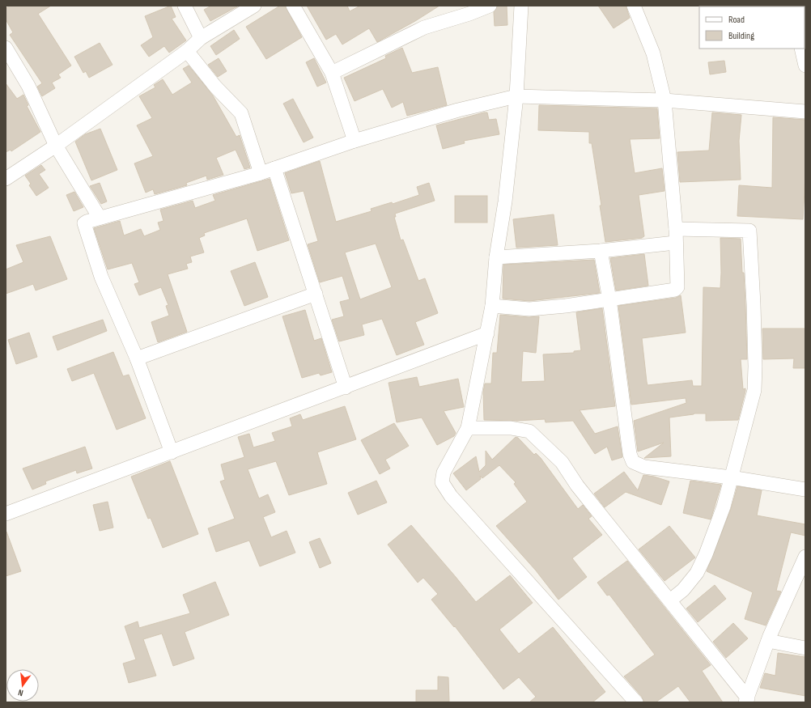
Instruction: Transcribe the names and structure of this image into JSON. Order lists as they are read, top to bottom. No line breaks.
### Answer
{"legend":["Road","Building"],"north":"bottom"}
